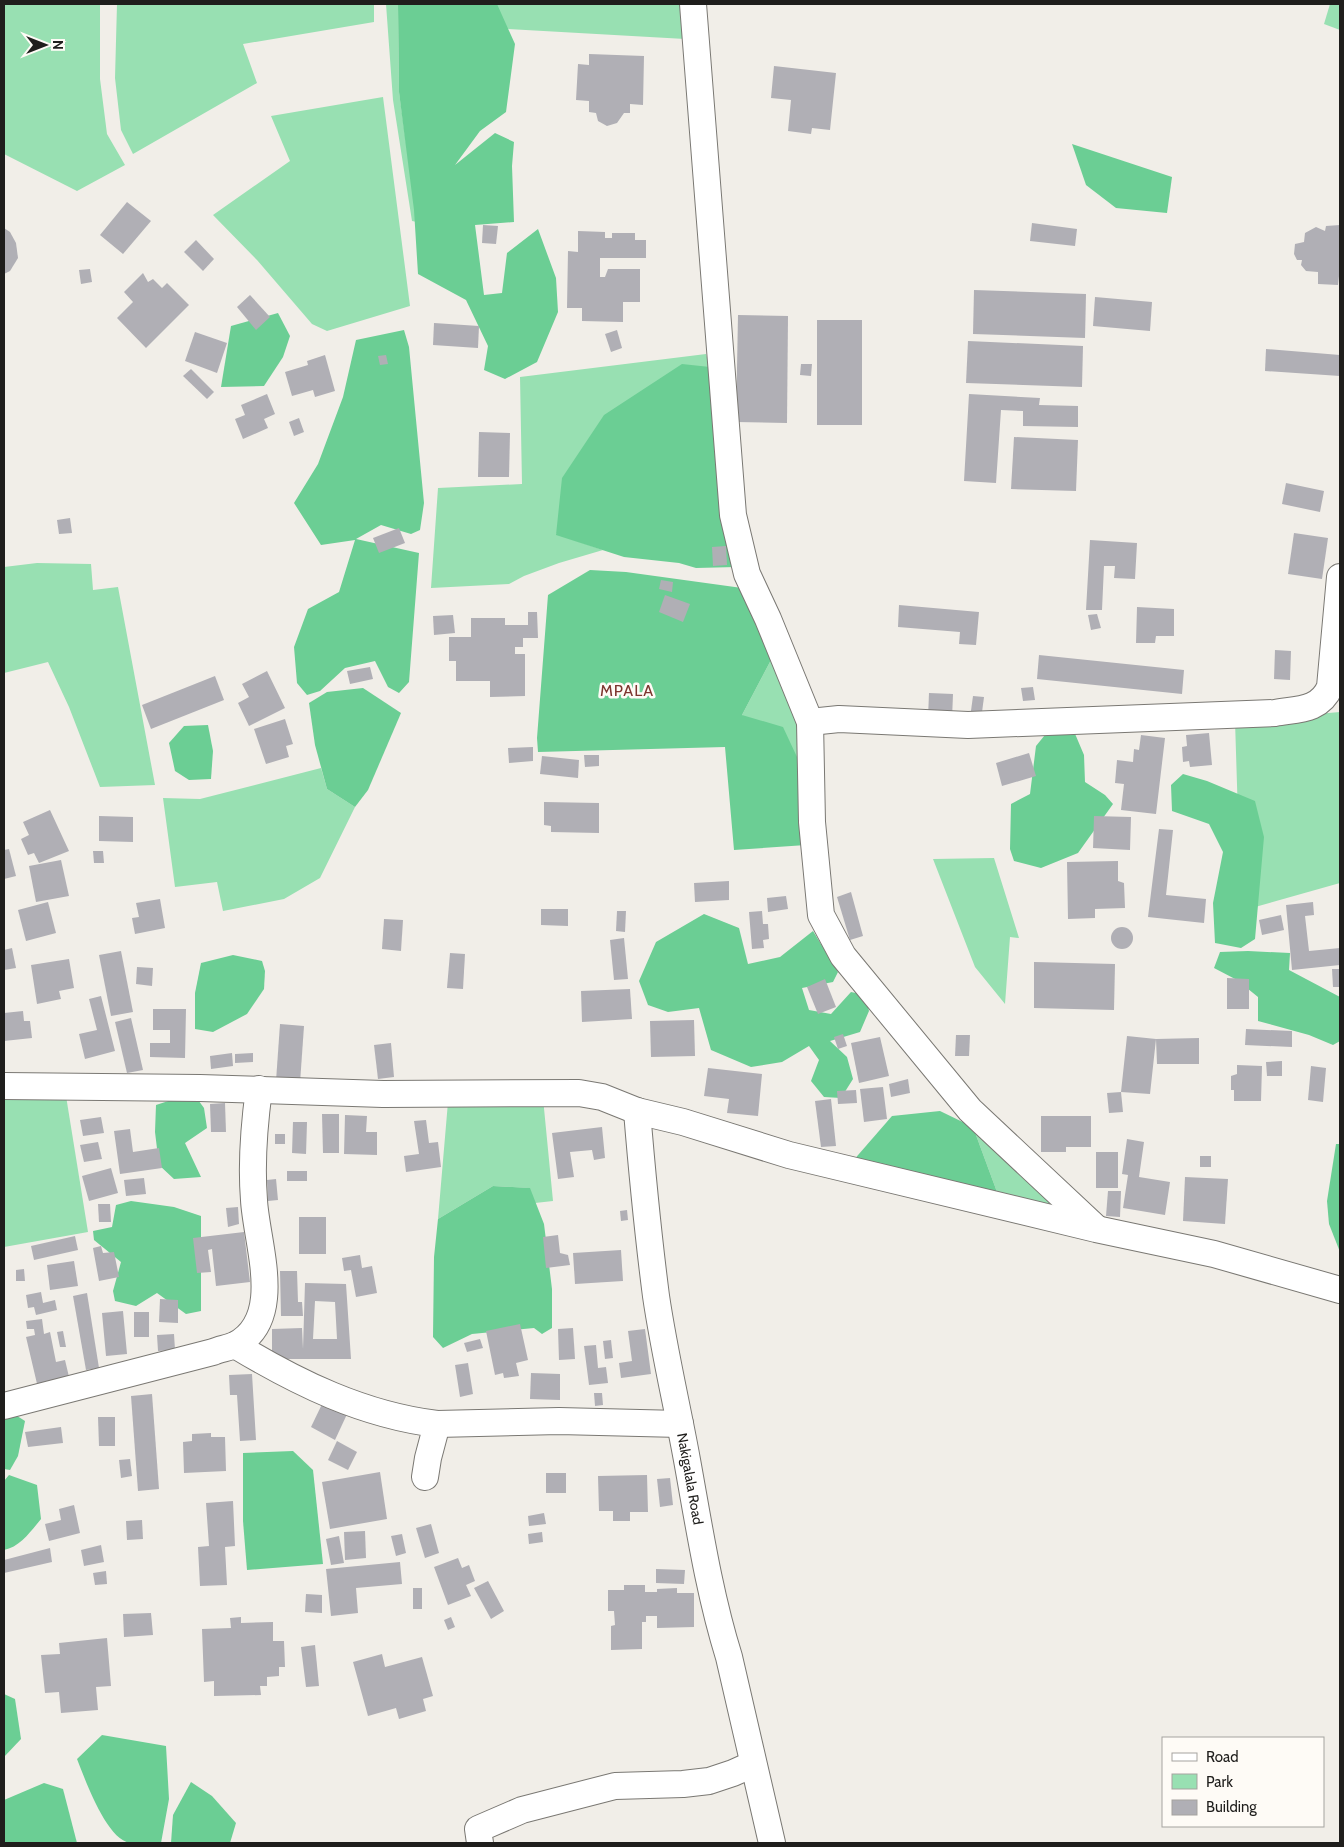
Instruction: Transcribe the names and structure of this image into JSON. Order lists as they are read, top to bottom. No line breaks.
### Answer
{"streets":{"street":["Nakigalala Road"]},"districts":["MPALA"],"legend":["Road","Park","Building"],"north":"right"}
